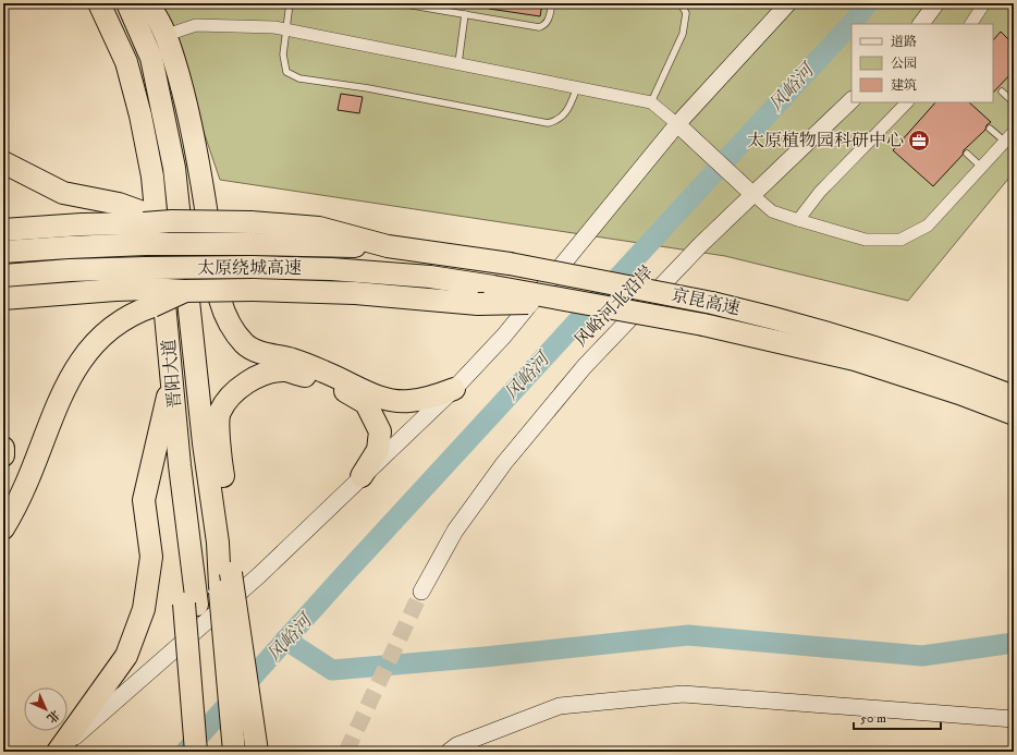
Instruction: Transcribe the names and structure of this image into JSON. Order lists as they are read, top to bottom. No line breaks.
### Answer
{"streets":{"highway":["太原绕城高速","京昆高速","晋阳大道"],"street":["风峪河北沿岸"]},"crossings":[["太原绕城高速","京昆高速"]],"water":["风峪河"],"places":{"office":["太原植物园科研中心"]},"legend":["道路","公园","建筑"],"scale_bar":"50 m","north":"bottom right"}
